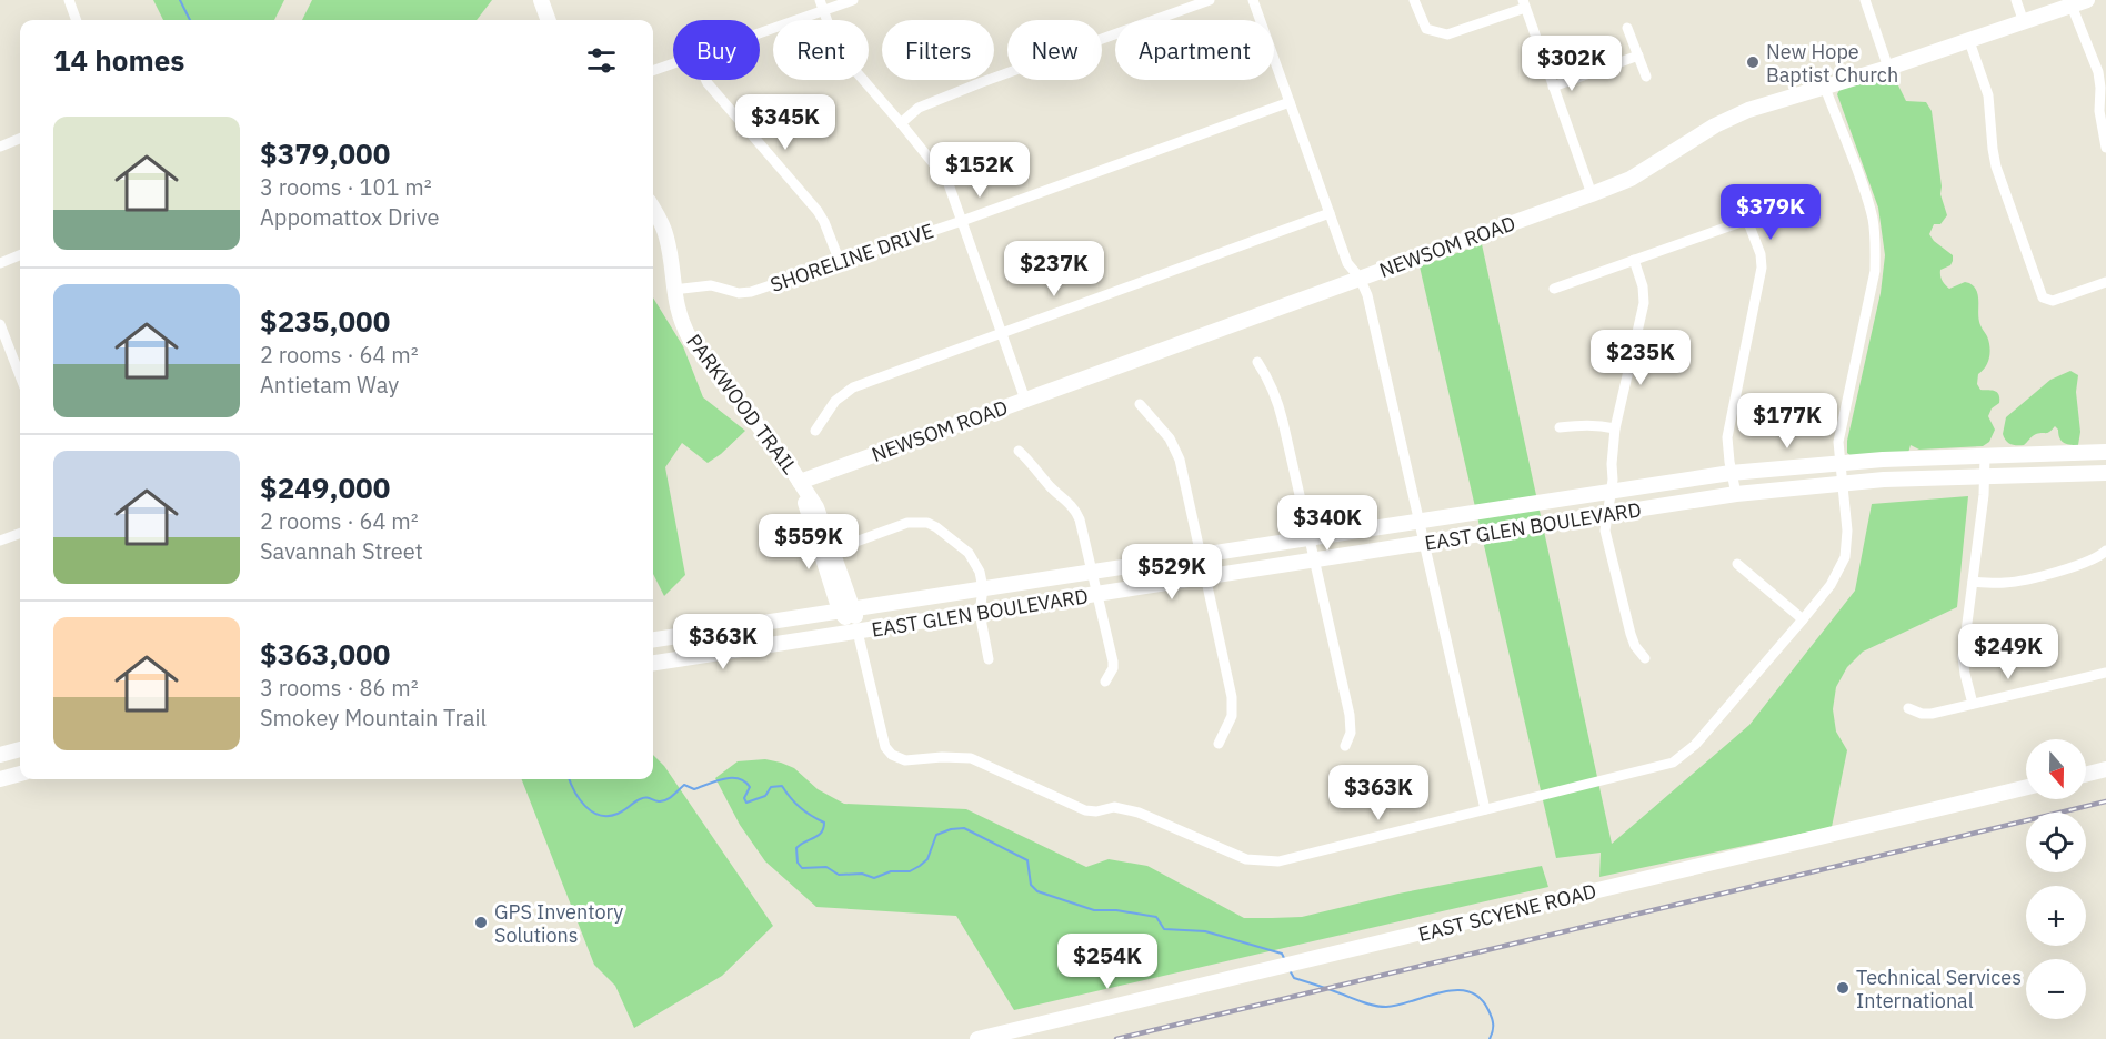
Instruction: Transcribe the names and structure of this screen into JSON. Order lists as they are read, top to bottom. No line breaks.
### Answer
{"streets":{"street":["NEWSOM ROAD","SHORELINE DRIVE","PARKWOOD TRAIL","EAST GLEN BOULEVARD","EAST SCYENE ROAD"]},"crossings":[["NEWSOM ROAD","PARKWOOD TRAIL"],["SHORELINE DRIVE","PARKWOOD TRAIL"],["PARKWOOD TRAIL","EAST GLEN BOULEVARD"]],"places":["New Hope Baptist Church","GPS Inventory Solutions","Technical Services International"],"north":"bottom","page":{"chip":["Buy","Rent","Filters","New","Apartment"],"heading":"14 homes","price":["$302K","$345K","$152K","$379K","$237K","$235K","$177K","$340K","$559K","$529K","$363K","$249K","$363K","$254K"],"list":[{"name":"$379,000","note":"3 rooms · 101 m² · Appomattox Drive"},{"name":"$235,000","note":"2 rooms · 64 m² · Antietam Way"},{"name":"$249,000","note":"2 rooms · 64 m² · Savannah Street"},{"name":"$363,000","note":"3 rooms · 86 m² · Smokey Mountain Trail"}],"map_buttons":["+","−"]}}
